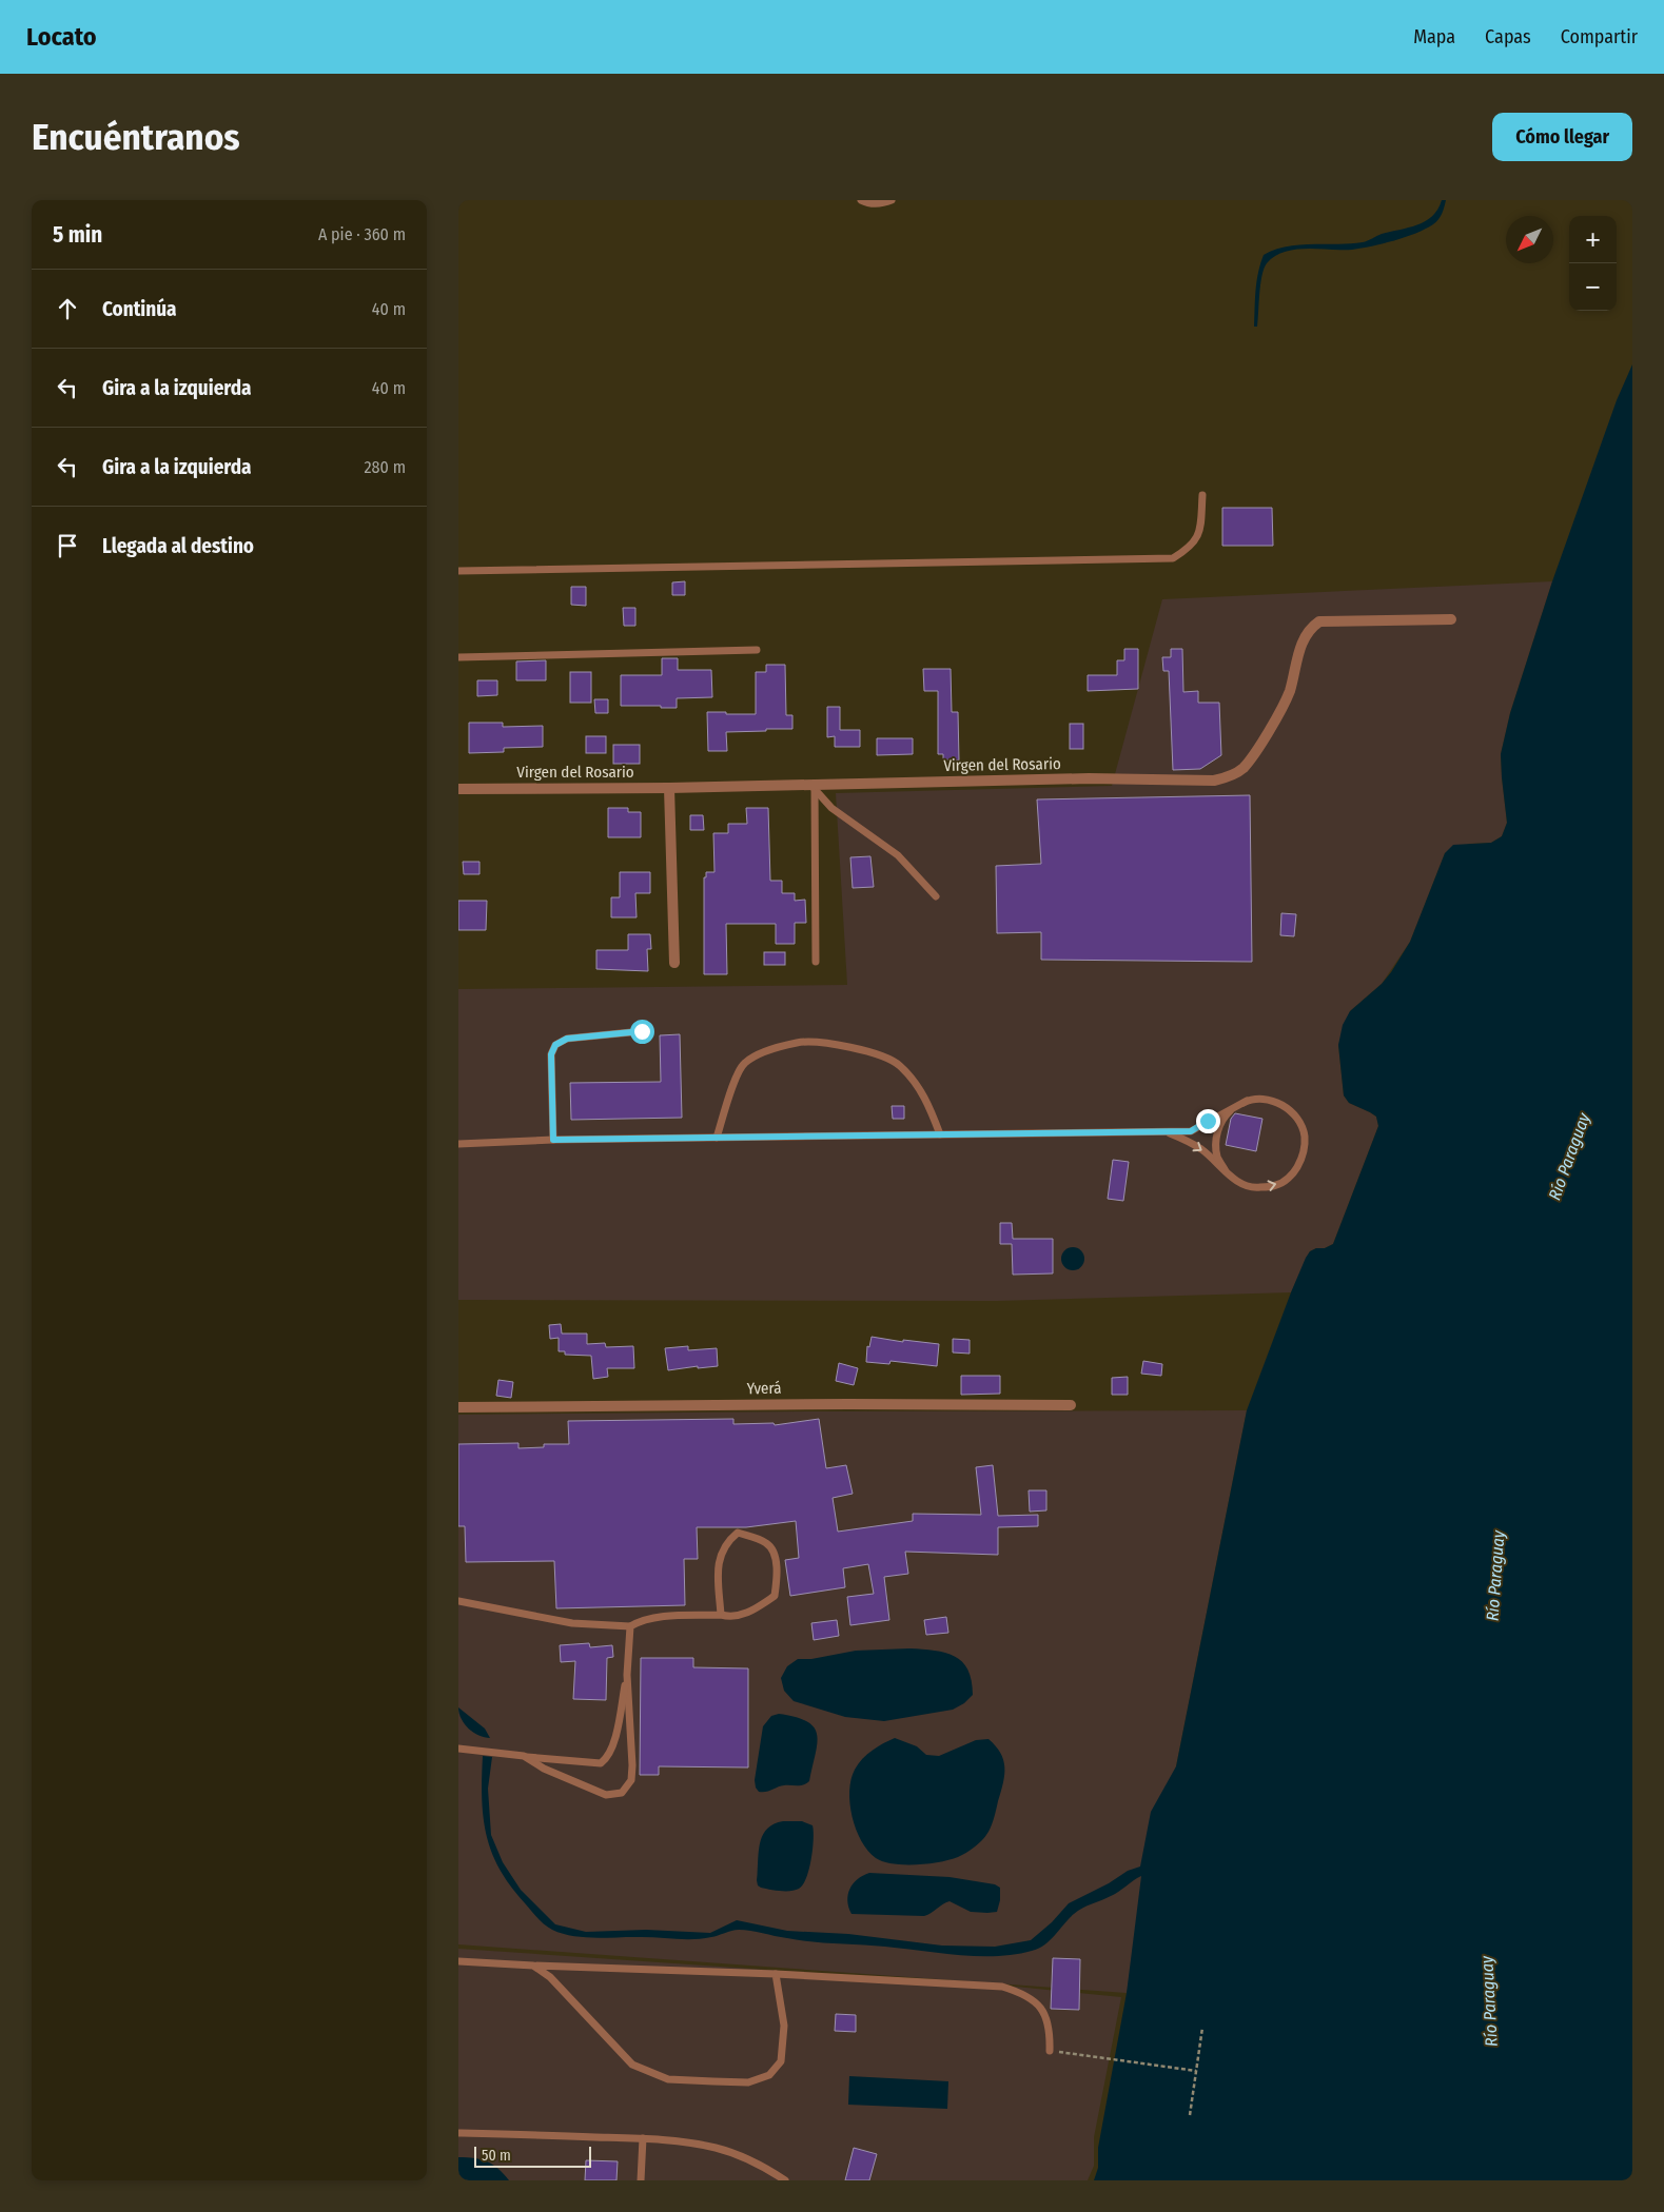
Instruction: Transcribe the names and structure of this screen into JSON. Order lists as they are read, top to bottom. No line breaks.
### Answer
{"streets":{"street":["Virgen del Rosario","Yverá"]},"water":["Río Paraguay"],"scale_bar":"50 m","north":"bottom left","page":{"header":"Locato","nav":["Mapa","Capas","Compartir"],"buttons":"Cómo llegar","title":"Encuéntranos","heading":["5 min","A pie · 360 m"],"map_buttons":["+","−"],"list":[["Continúa","40 m"],["Gira a la izquierda","40 m"],["Gira a la izquierda","280 m"],"Llegada al destino"],"scale":"50 m"}}
